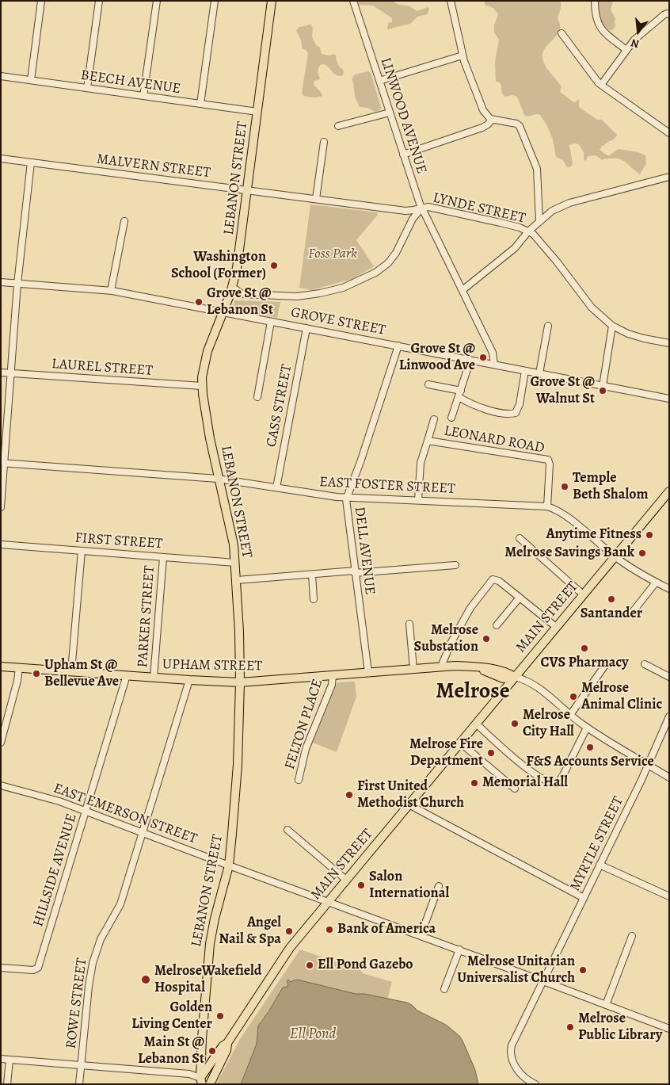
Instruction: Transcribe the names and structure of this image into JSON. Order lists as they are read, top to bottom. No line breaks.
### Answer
{"streets":{"main road":["LEBANON STREET","MAIN STREET","UPHAM STREET"],"street":["BEECH AVENUE","LINWOOD AVENUE","MALVERN STREET","LYNDE STREET","GROVE STREET","LAUREL STREET","CASS STREET","LEONARD ROAD","EAST FOSTER STREET","FIRST STREET","DELL AVENUE","PARKER STREET","FELTON PLACE","EAST EMERSON STREET","MYRTLE STREET","HILLSIDE AVENUE","ROWE STREET"]},"crossings":[["BEECH AVENUE","LEBANON STREET"],["LINWOOD AVENUE","MALVERN STREET"],["LINWOOD AVENUE","LYNDE STREET"],["LINWOOD AVENUE","GROVE STREET"],["MALVERN STREET","LEBANON STREET"],["MALVERN STREET","LYNDE STREET"],["LEBANON STREET","LYNDE STREET"],["LEBANON STREET","GROVE STREET"],["LEBANON STREET","LAUREL STREET"],["LEBANON STREET","EAST FOSTER STREET"],["LEBANON STREET","FIRST STREET"],["LEBANON STREET","MAIN STREET"],["LEBANON STREET","UPHAM STREET"],["LEBANON STREET","EAST EMERSON STREET"],["GROVE STREET","CASS STREET"],["GROVE STREET","DELL AVENUE"],["CASS STREET","EAST FOSTER STREET"],["LEONARD ROAD","EAST FOSTER STREET"],["EAST FOSTER STREET","DELL AVENUE"],["EAST FOSTER STREET","MAIN STREET"],["FIRST STREET","PARKER STREET"],["DELL AVENUE","UPHAM STREET"],["PARKER STREET","UPHAM STREET"],["MAIN STREET","UPHAM STREET"],["MAIN STREET","EAST EMERSON STREET"],["UPHAM STREET","FELTON PLACE"],["UPHAM STREET","HILLSIDE AVENUE"],["UPHAM STREET","ROWE STREET"],["EAST EMERSON STREET","MYRTLE STREET"],["EAST EMERSON STREET","HILLSIDE AVENUE"],["EAST EMERSON STREET","ROWE STREET"]],"districts":["Melrose"],"water":["Ell Pond"],"parks":["Foss Park"],"places":["Washington School (Former)","Grove St @ Lebanon St","Grove St @ Linwood Ave","Grove St @ Walnut St","Temple Beth Shalom","Anytime Fitness","Melrose Savings Bank","Santander","Melrose Substation","CVS Pharmacy","Upham St @ Bellevue Ave","Melrose Animal Clinic","Melrose City Hall","F&S Accounts Service","Melrose Fire Department","Memorial Hall","First United Methodist Church","Salon International","Bank of America","Angel Nail & Spa","Ell Pond Gazebo","Melrose Unitarian Universalist Church","MelroseWakefield Hospital","Golden Living Center","Melrose Public Library","Main St @ Lebanon St"],"north":"bottom"}
